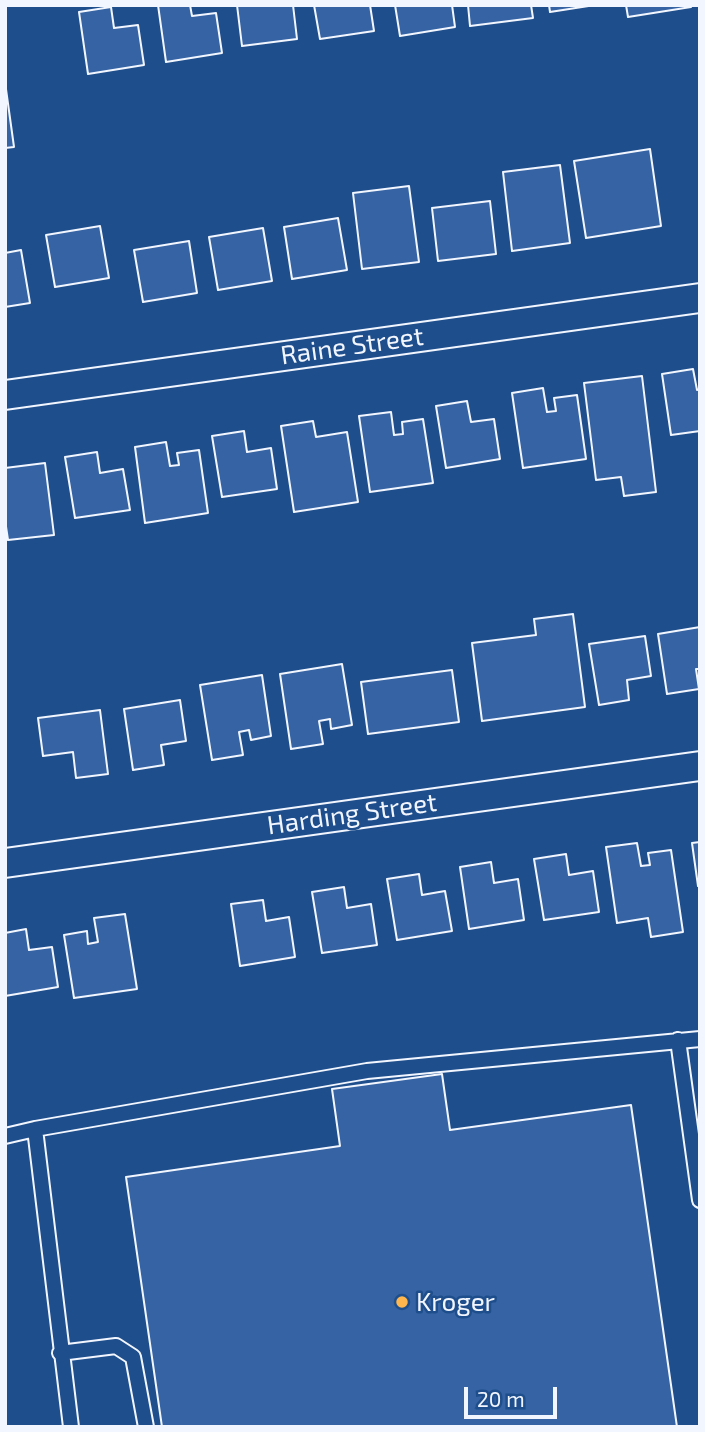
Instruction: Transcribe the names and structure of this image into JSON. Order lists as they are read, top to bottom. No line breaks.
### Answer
{"streets":{"street":["Raine Street","Harding Street"]},"places":["Kroger"],"scale_bar":"20 m"}
